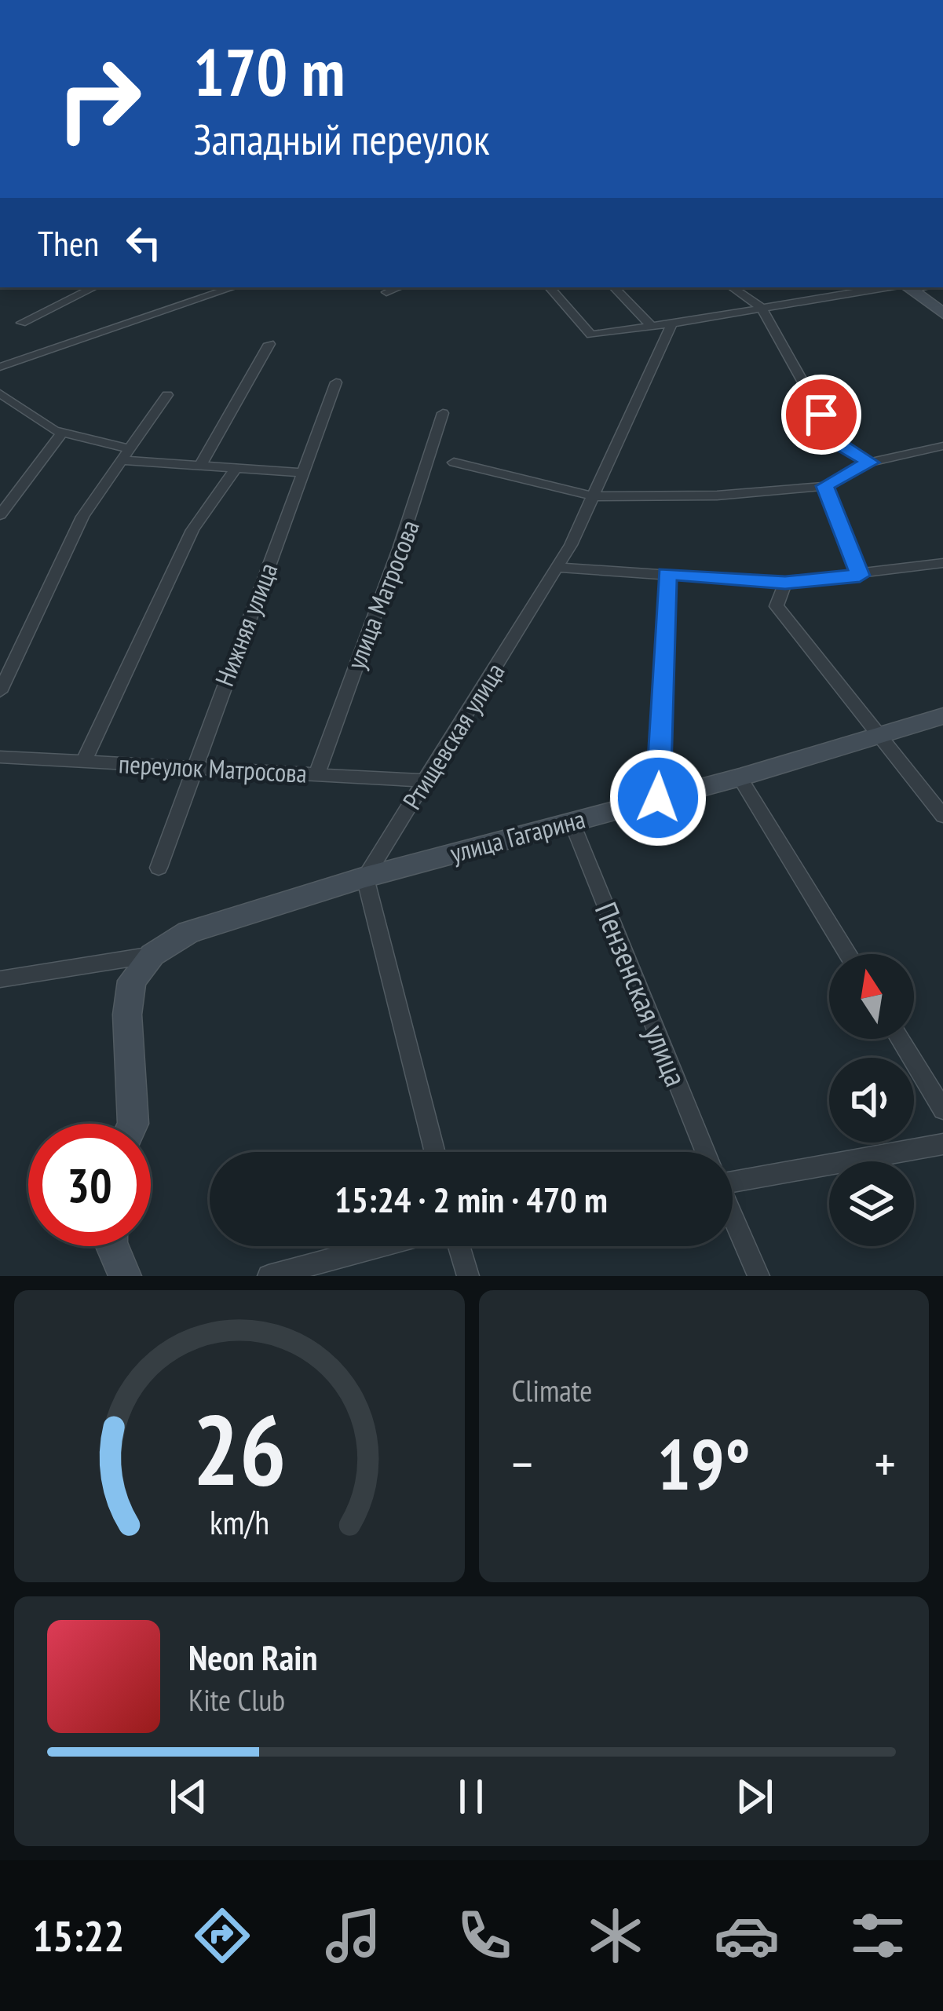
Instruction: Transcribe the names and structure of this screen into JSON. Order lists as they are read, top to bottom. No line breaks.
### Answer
{"streets":{"street":["улица Матросова","Нижняя улица","Ртищевская улица","переулок Матросова","улица Гагарина","Пензенская улица"]},"crossings":[["улица Матросова","переулок Матросова"],["Нижняя улица","переулок Матросова"],["Ртищевская улица","переулок Матросова"],["Ртищевская улица","улица Гагарина"],["улица Гагарина","Пензенская улица"]],"north":"top","page":{"turn":["170 m","Западный переулок"],"then":"Then","limit":"30","trip":"15:24 · 2 min · 470 m","tile":"Climate","heat":["−","19°","+"],"song":["Neon Rain","Kite Club"],"tabs":"15:22","gauge":["26","km/h"]}}
